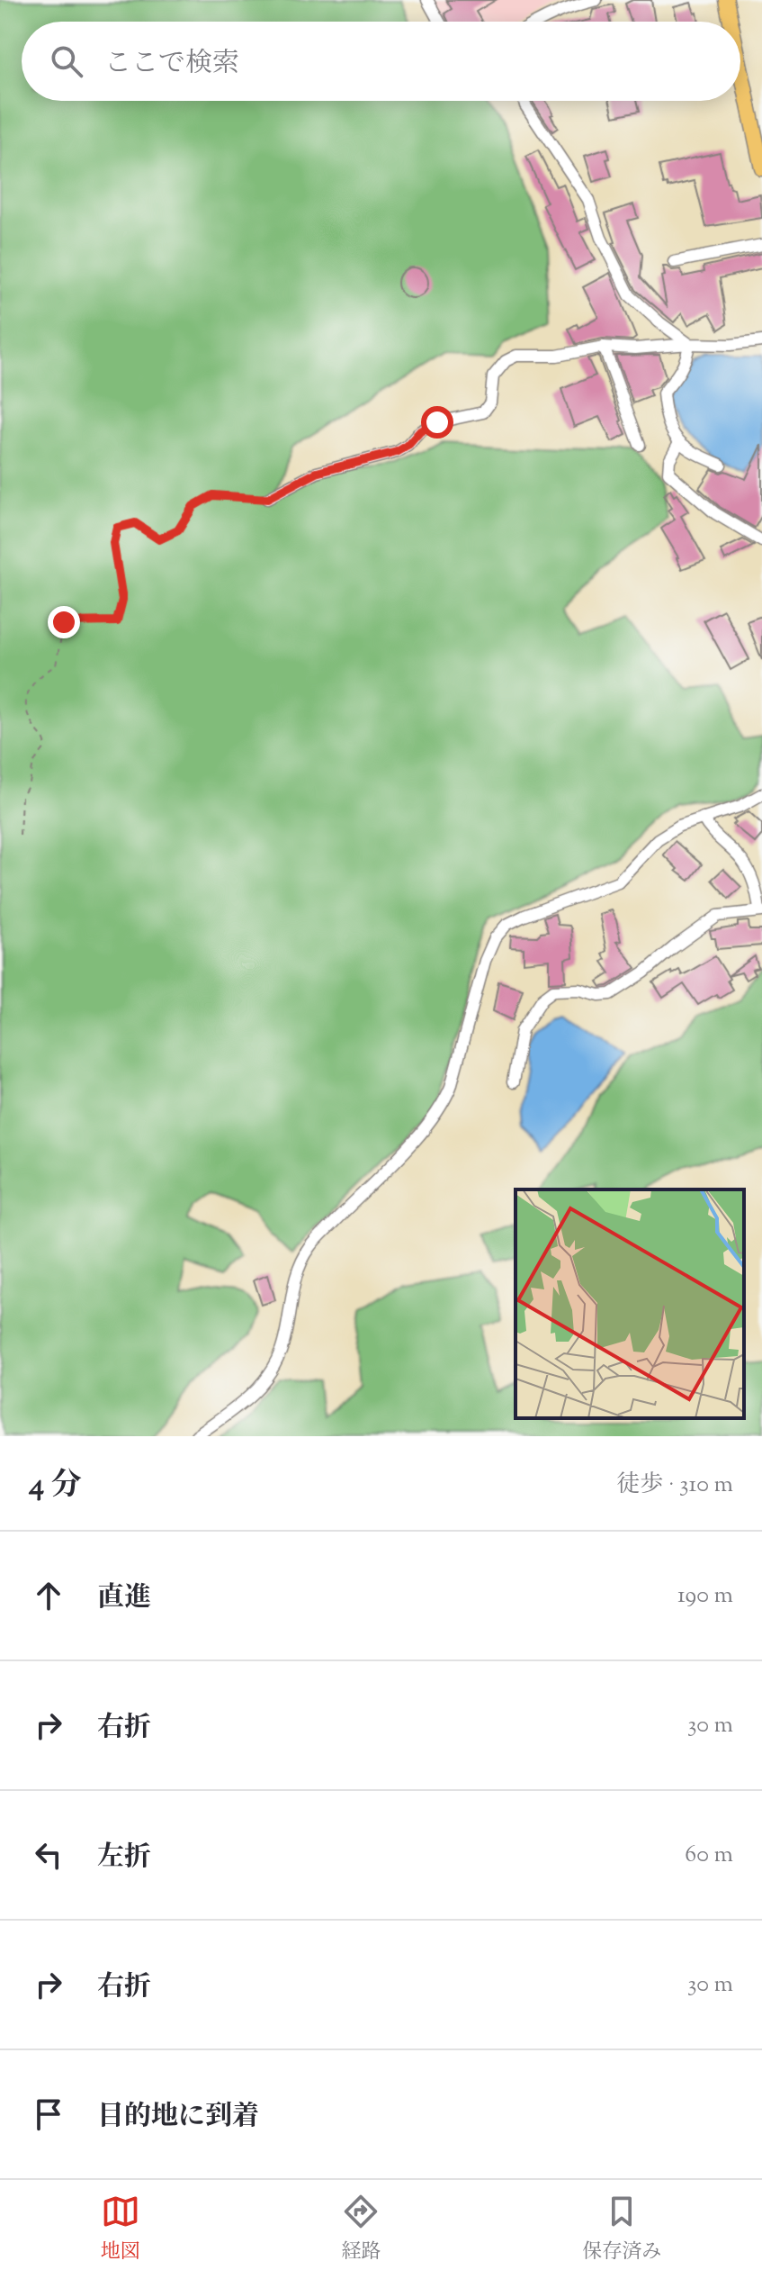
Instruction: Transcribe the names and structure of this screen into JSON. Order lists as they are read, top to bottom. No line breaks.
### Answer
{"page":{"search":"ここで検索","heading":["4 分","徒歩 · 310 m"],"list":[["直進","190 m"],["右折","30 m"],["左折","60 m"],["右折","30 m"],"目的地に到着"],"nav":["地図","経路","保存済み"]}}
